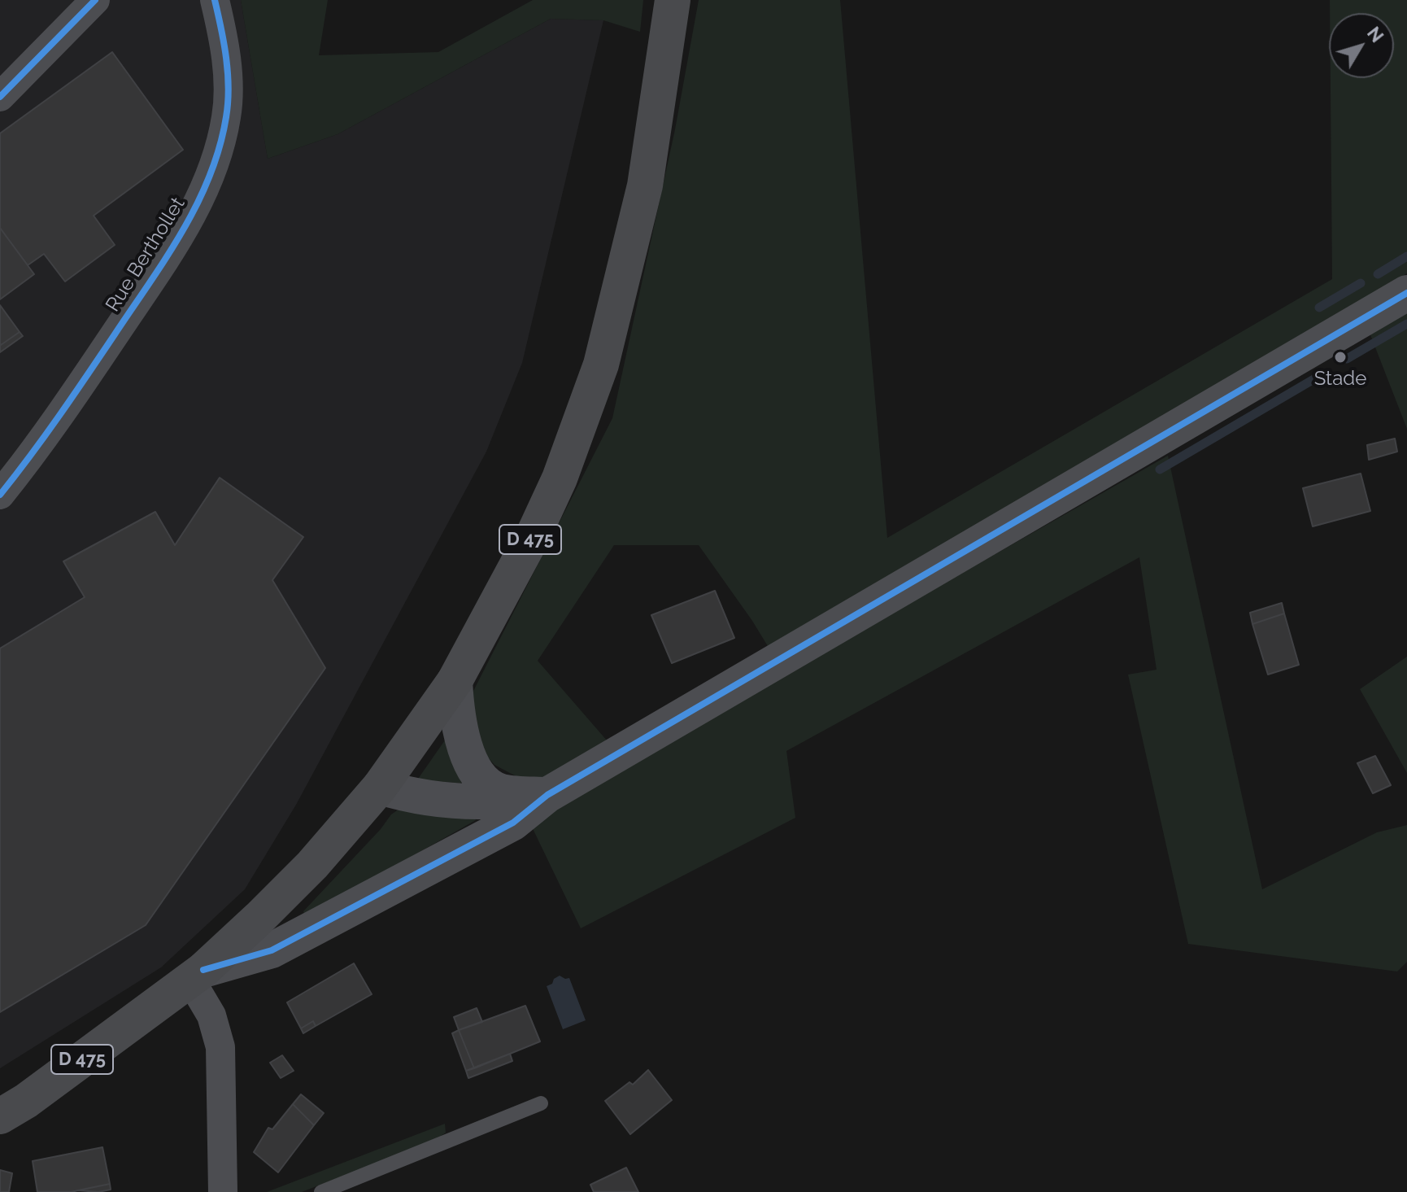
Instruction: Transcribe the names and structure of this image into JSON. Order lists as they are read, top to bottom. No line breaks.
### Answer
{"streets":{"main road":["D 475"],"street":["Rue Berthollet"]},"places":["Stade"],"north":"top right"}
